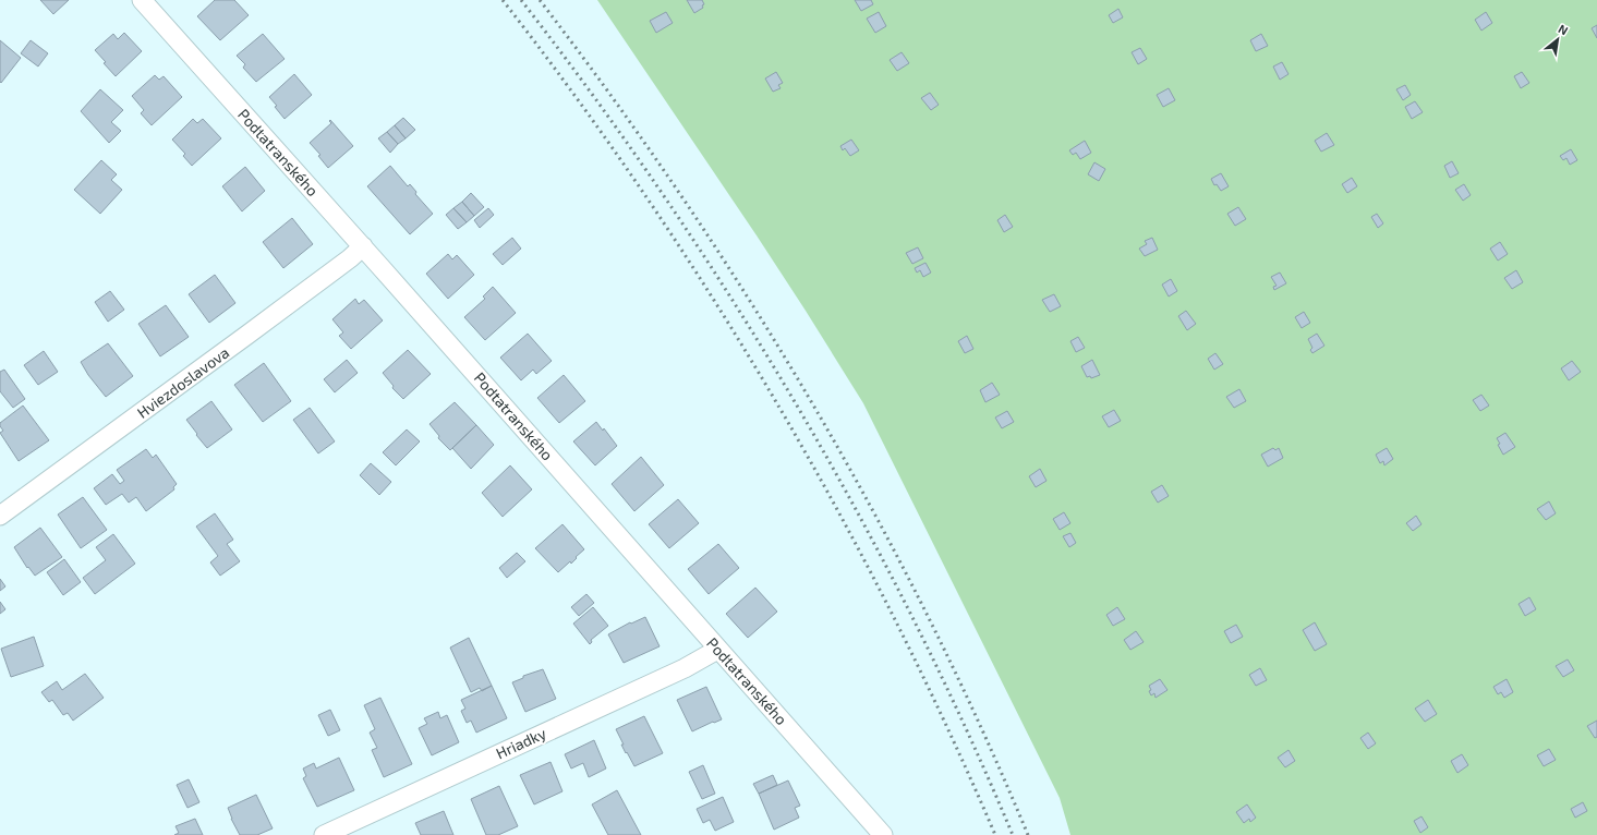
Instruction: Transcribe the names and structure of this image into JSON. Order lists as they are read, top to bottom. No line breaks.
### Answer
{"streets":{"street":["Podtatranského","Hviezdoslavova","Hriadky"]},"crossings":[["Podtatranského","Hviezdoslavova"],["Podtatranského","Hriadky"]],"north":"top right"}
